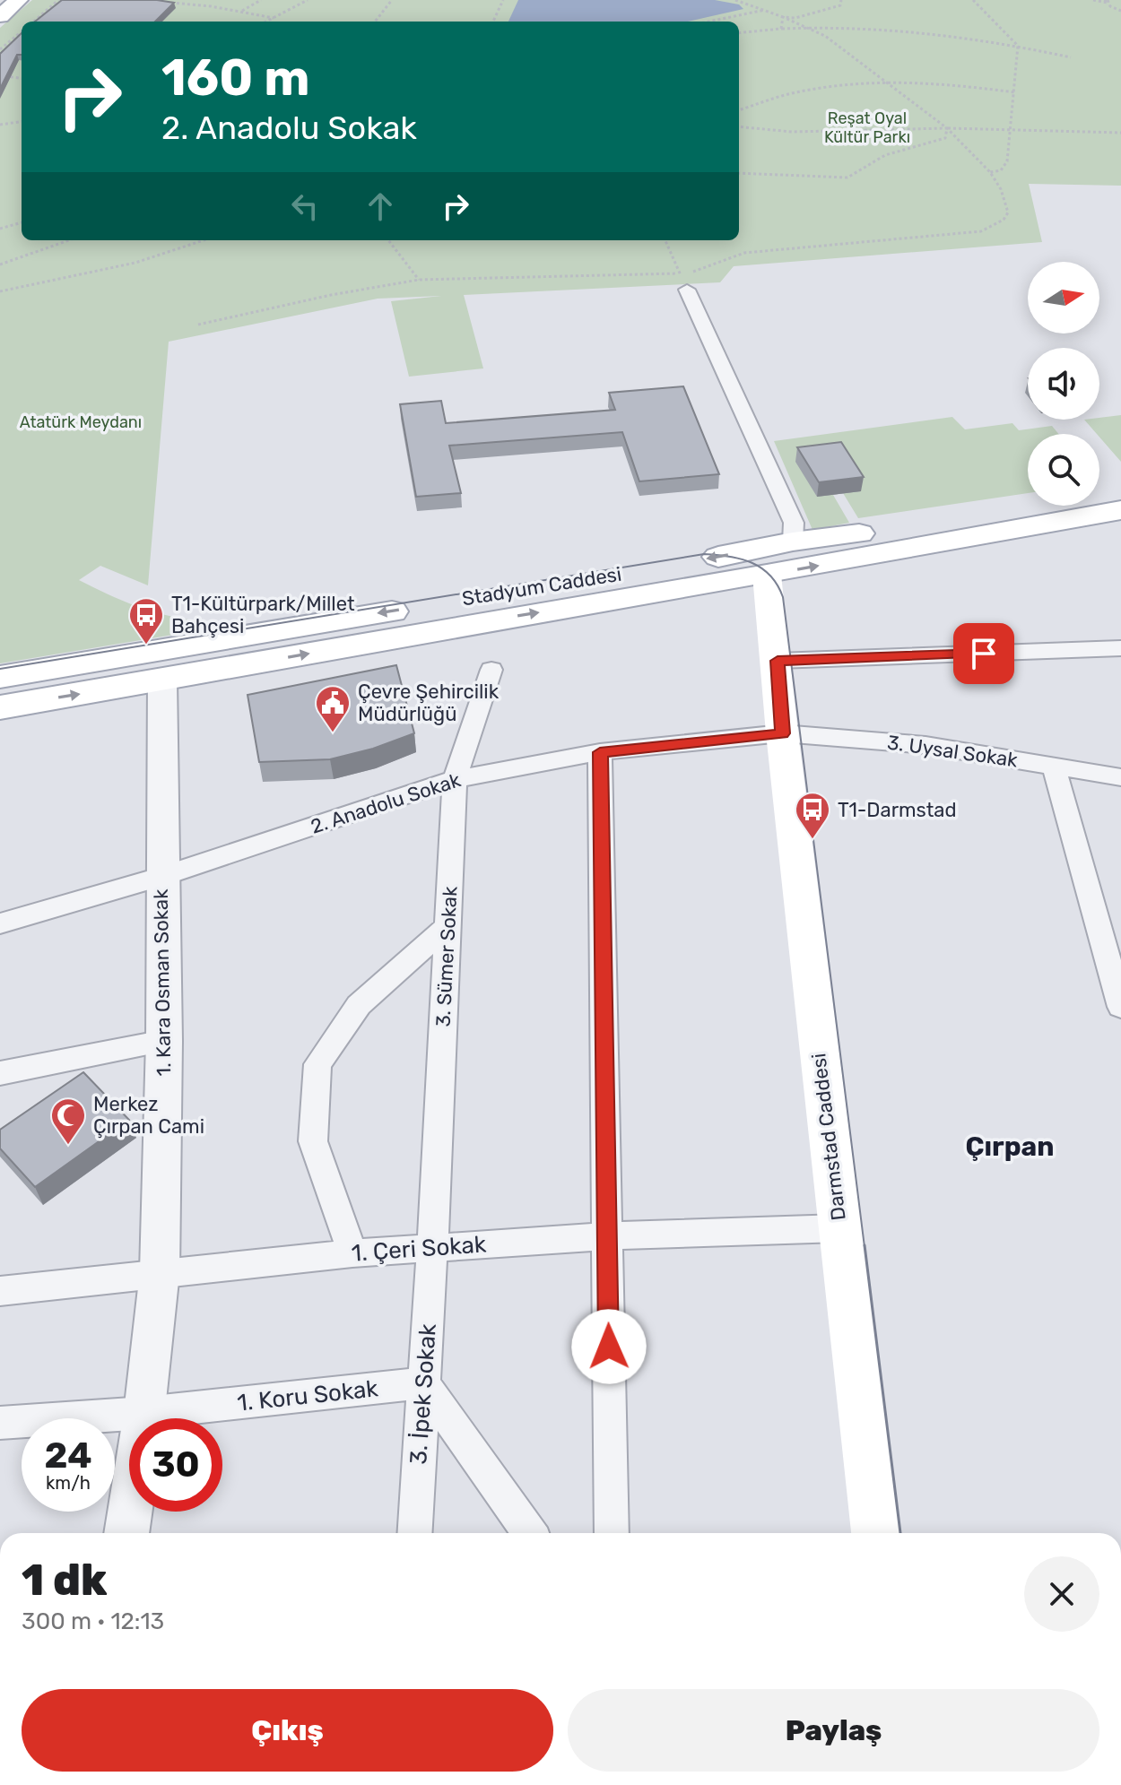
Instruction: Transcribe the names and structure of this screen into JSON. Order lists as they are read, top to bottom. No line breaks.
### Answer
{"streets":{"main road":["Stadyum Caddesi","Darmstad Caddesi"],"street":["3. Uysal Sokak","2. Anadolu Sokak","3. Sümer Sokak","1. Kara Osman Sokak","1. Çeri Sokak","3. İpek Sokak","1. Koru Sokak"]},"crossings":[["3. Uysal Sokak","2. Anadolu Sokak"],["3. Uysal Sokak","Darmstad Caddesi"],["2. Anadolu Sokak","3. Sümer Sokak"],["2. Anadolu Sokak","1. Kara Osman Sokak"],["2. Anadolu Sokak","Darmstad Caddesi"],["3. Sümer Sokak","1. Çeri Sokak"],["3. Sümer Sokak","3. İpek Sokak"],["1. Kara Osman Sokak","1. Çeri Sokak"],["1. Kara Osman Sokak","1. Koru Sokak"],["Darmstad Caddesi","1. Çeri Sokak"],["1. Çeri Sokak","3. İpek Sokak"],["3. İpek Sokak","1. Koru Sokak"]],"districts":["Çırpan"],"parks":["Reşat Oyal Kültür Parkı","Atatürk Meydanı"],"places":{"bus stop":["T1-Kültürpark/Millet Bahçesi","T1-Darmstad"],"public building":["Çevre Şehircilik Müdürlüğü"],"mosque":["Merkez Çırpan Cami"]},"north":"right","page":{"turn":["160 m","2. Anadolu Sokak"],"speed":"24 km/h","limit":"30","heading":["1 dk","300 m · 12:13"],"buttons":["Çıkış","Paylaş"]}}
